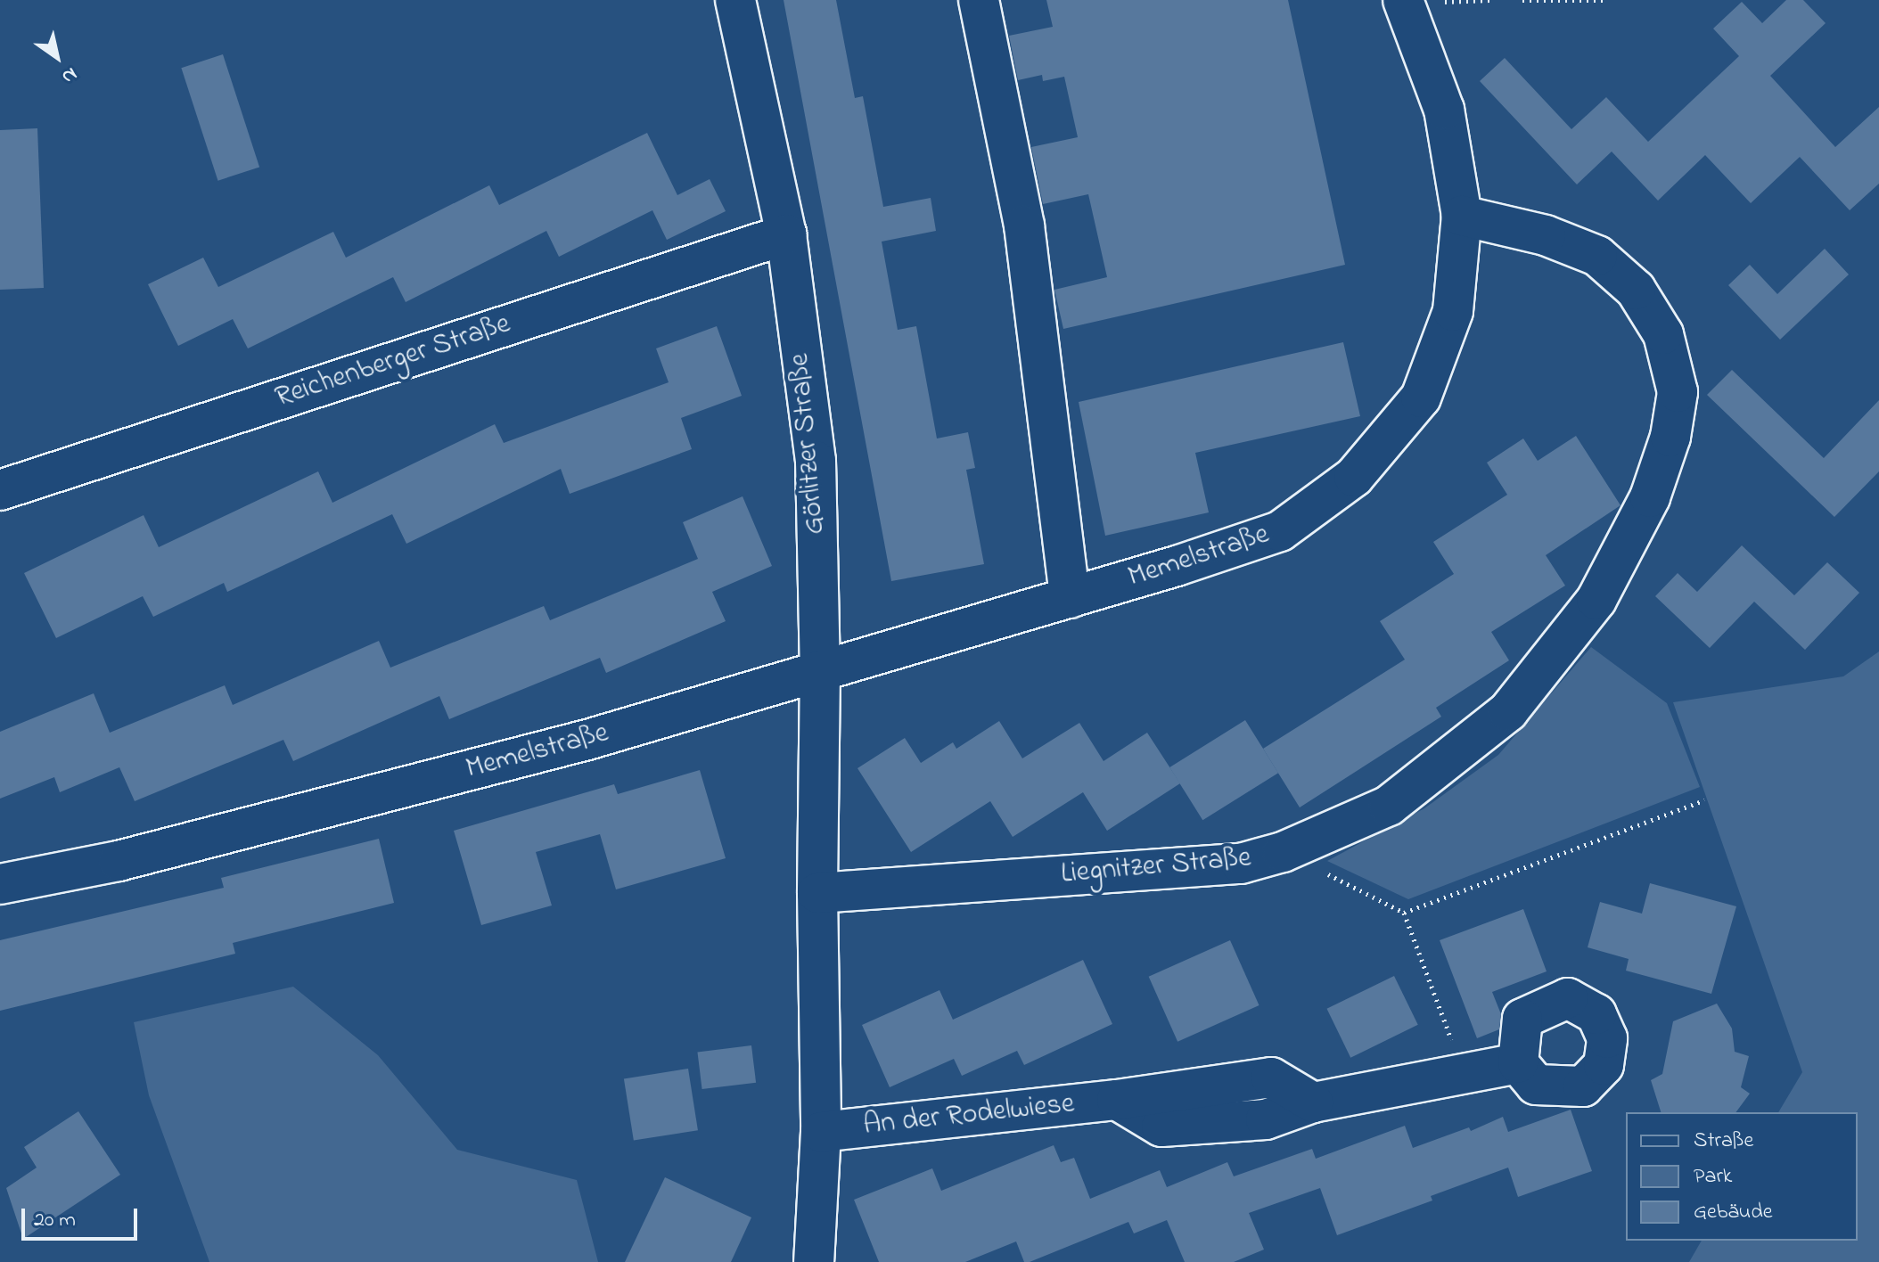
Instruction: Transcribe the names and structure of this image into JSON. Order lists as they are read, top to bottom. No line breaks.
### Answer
{"streets":{"street":["Reichenberger Straße","Görlitzer Straße","Memelstraße","Liegnitzer Straße","An der Rodelwiese"]},"crossings":[["Reichenberger Straße","Görlitzer Straße"],["Görlitzer Straße","Memelstraße"],["Görlitzer Straße","Liegnitzer Straße"],["Görlitzer Straße","An der Rodelwiese"],["Memelstraße","Liegnitzer Straße"],["Liegnitzer Straße","An der Rodelwiese"]],"legend":["Straße","Park","Gebäude"],"scale_bar":"20 m","north":"bottom right"}
